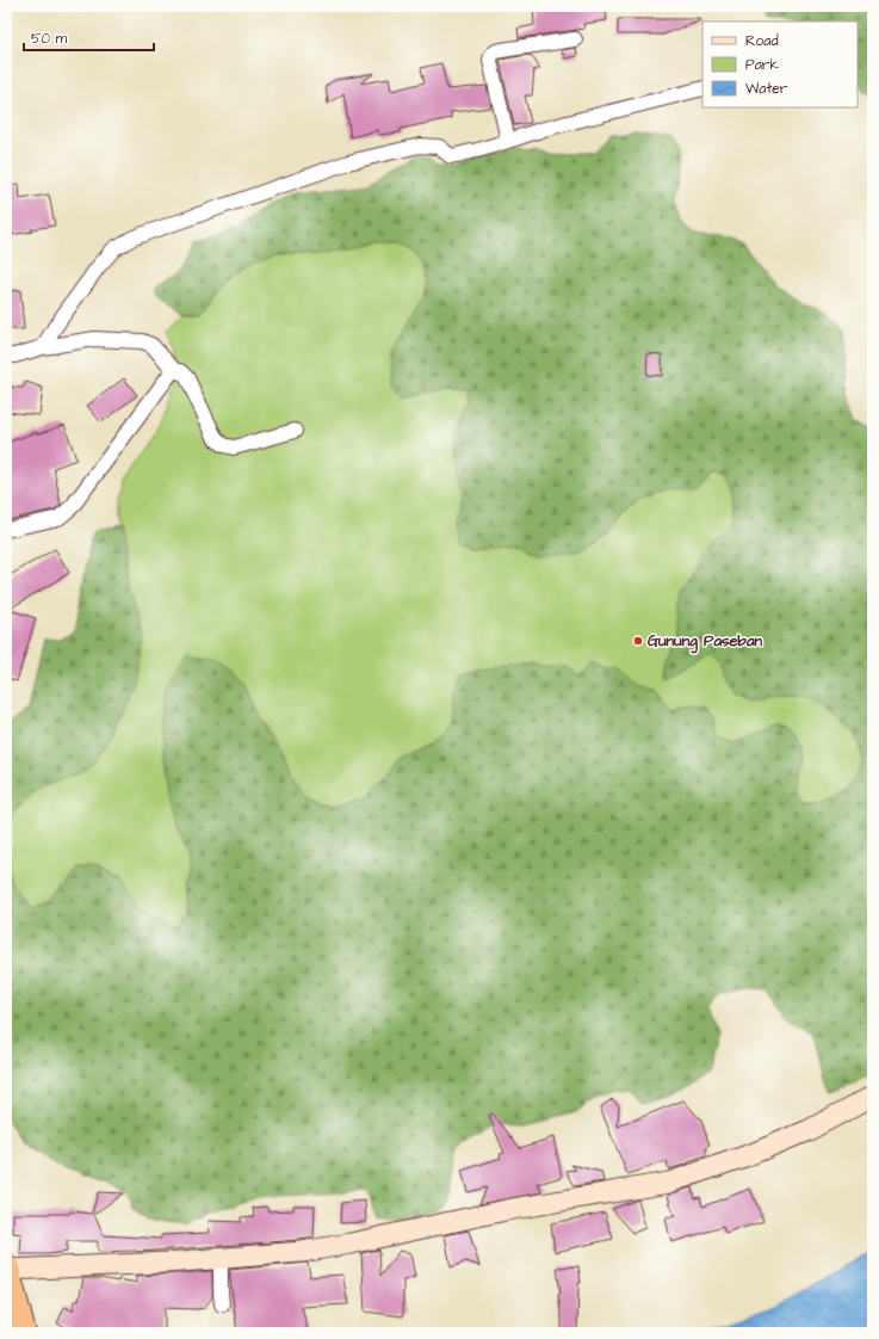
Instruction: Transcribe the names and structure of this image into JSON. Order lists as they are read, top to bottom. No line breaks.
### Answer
{"places":["Gunung Paseban"],"legend":["Road","Park","Water"],"scale_bar":"50 m"}
